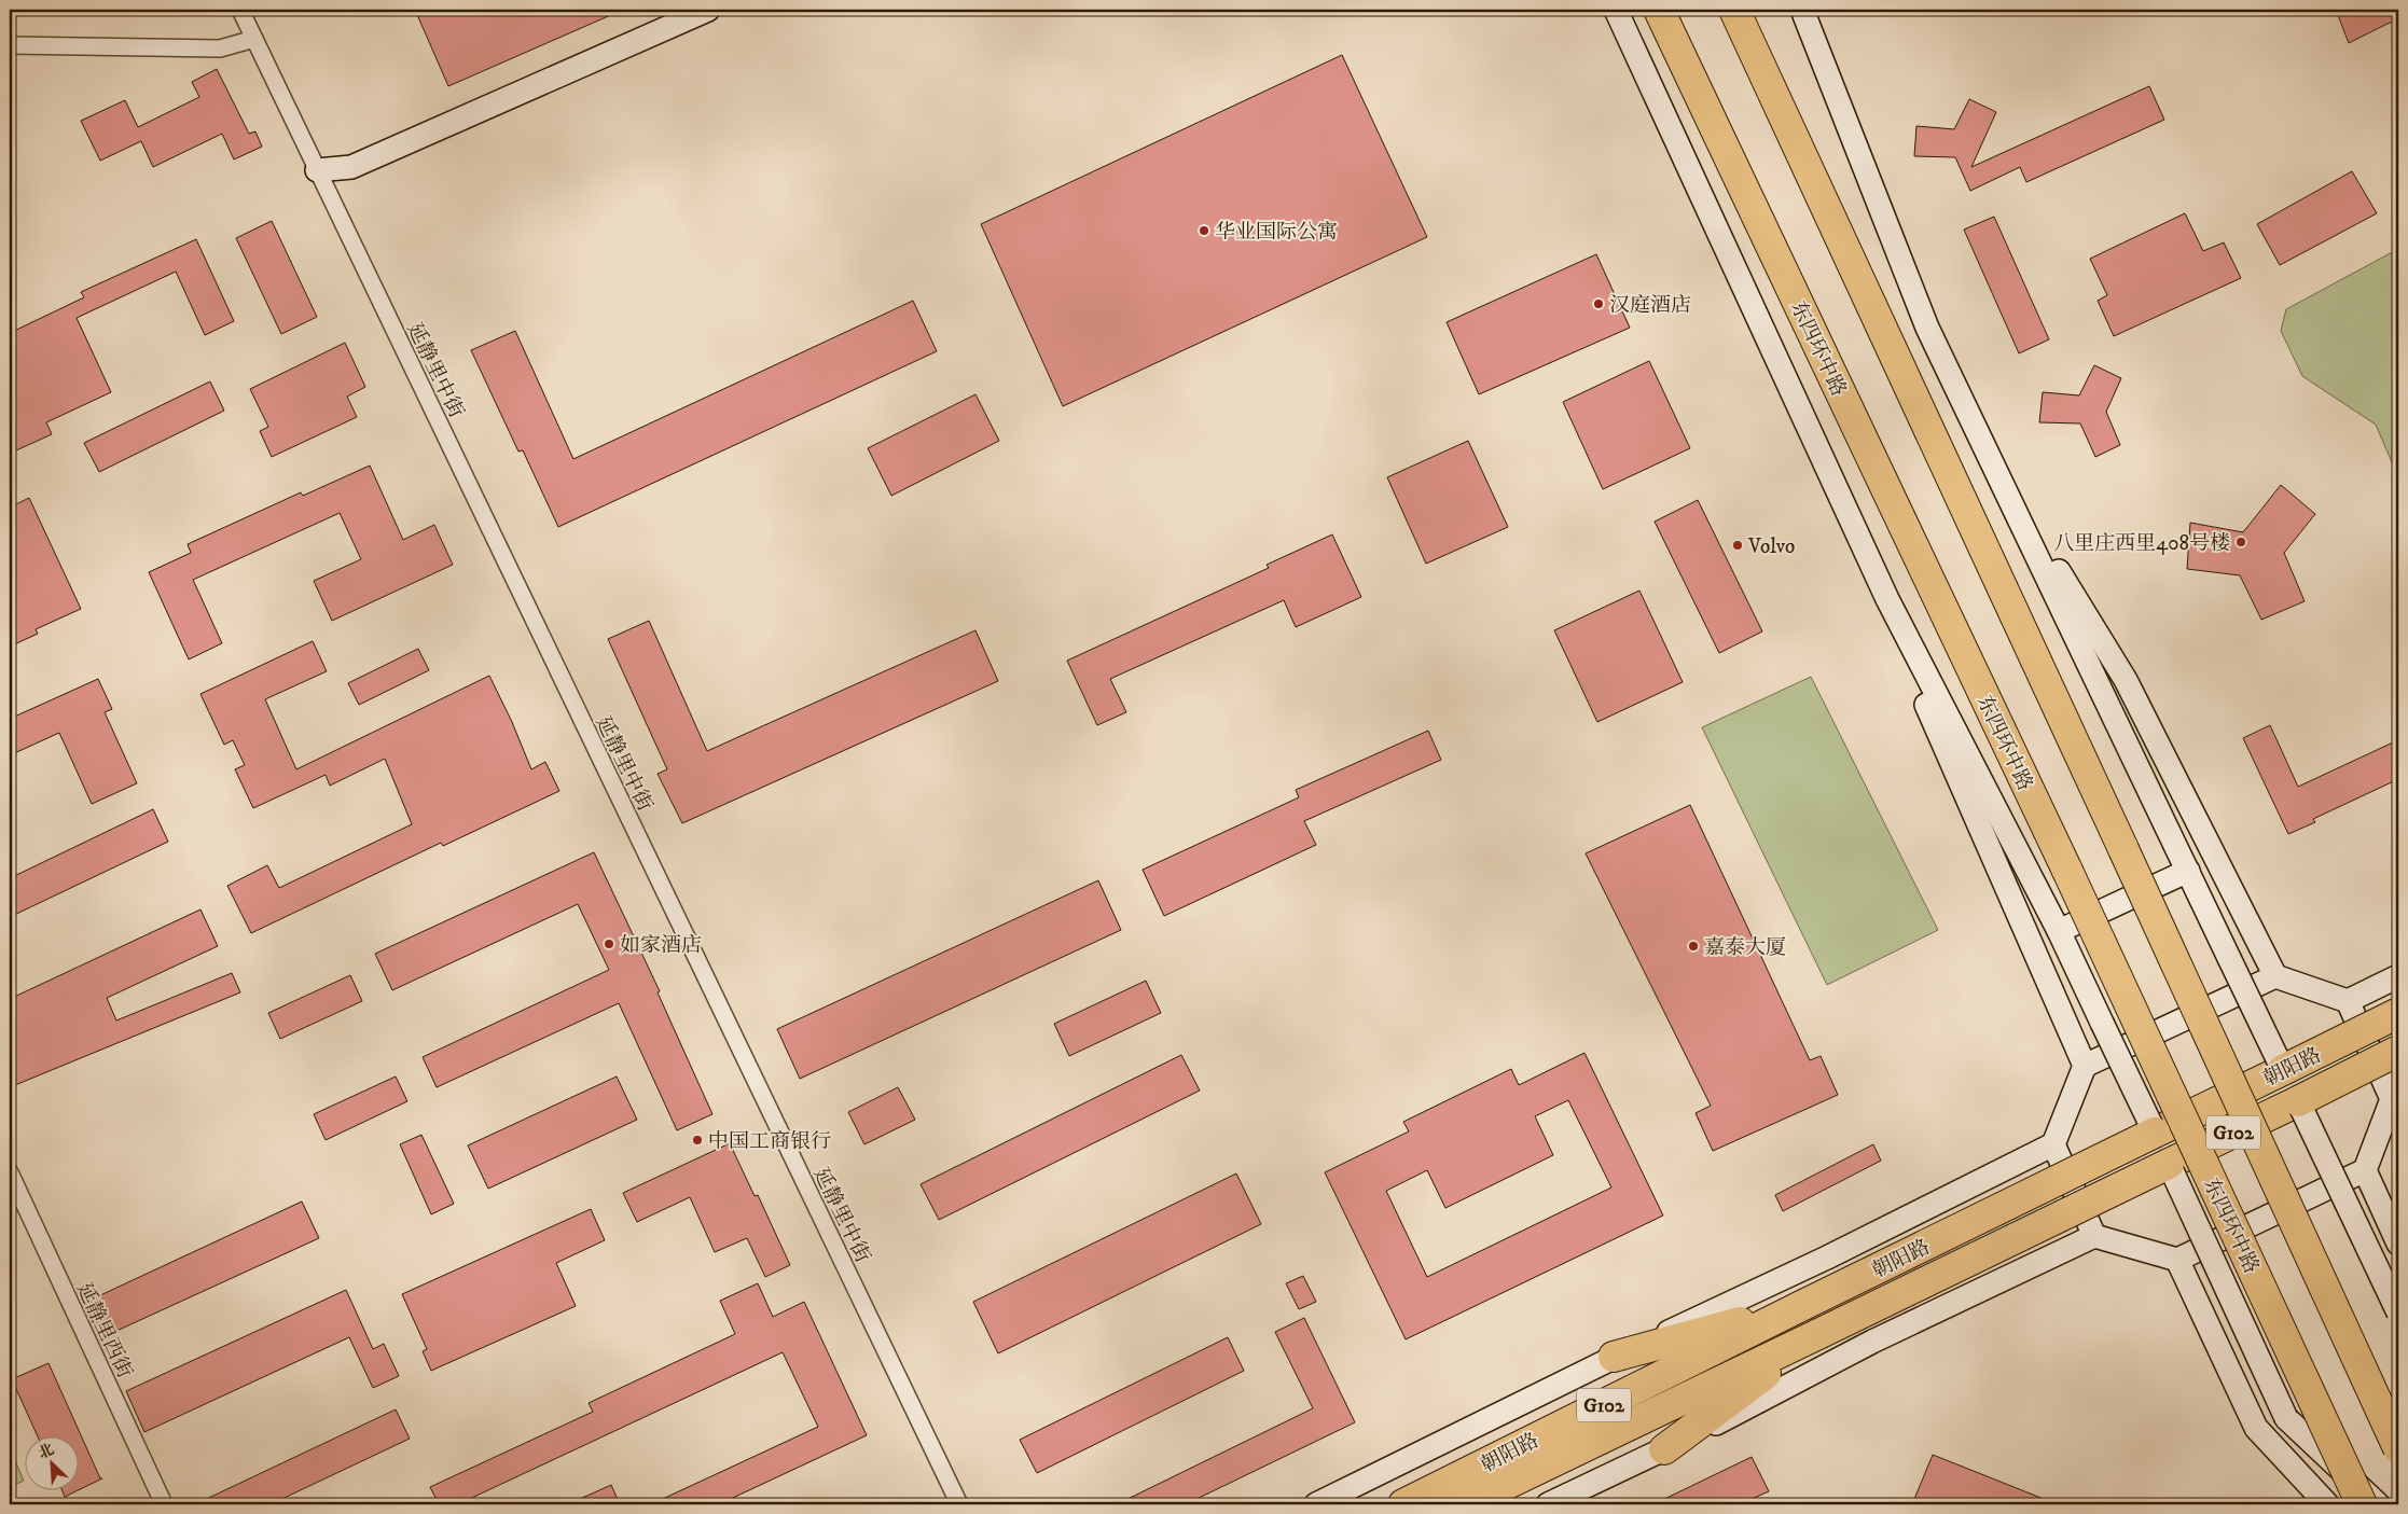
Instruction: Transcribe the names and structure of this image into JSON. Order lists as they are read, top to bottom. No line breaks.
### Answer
{"streets":{"highway":["东四环中路","朝阳路","G102"],"street":["延静里中街","延静里西街"]},"crossings":[["东四环中路","朝阳路"]],"places":["华业国际公寓","汉庭酒店","八里庄西里408号楼","Volvo","如家酒店","嘉泰大厦","中国工商银行"],"north":"top left"}
